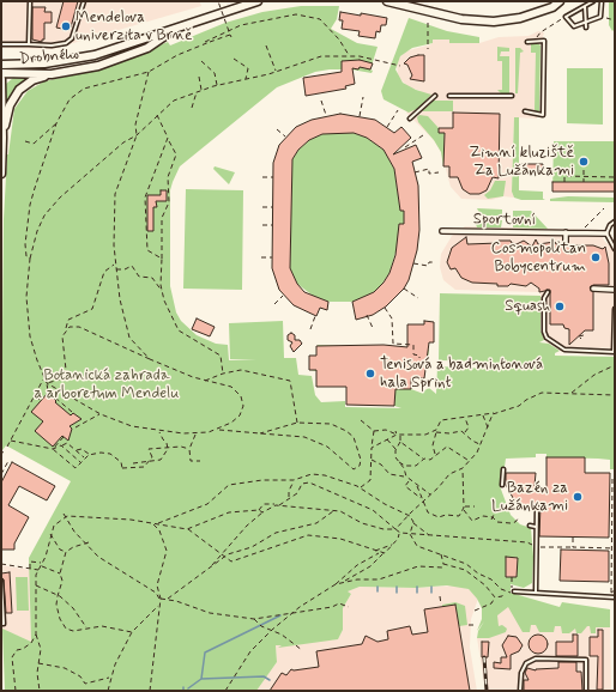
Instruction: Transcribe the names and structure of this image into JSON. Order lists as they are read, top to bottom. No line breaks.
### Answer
{"streets":{"main road":["Drobného"],"street":["Sportovní"]},"parks":["Botanická zahrada a arboretum Mendelu"],"places":["Mendelova univerzita v Brně","Zimní kluziště Za Lužánkami","Cosmopolitan Bobycentrum","Squash","Tenisová a badmintonová hala Sprint","Bazén za Lužánkami"]}
